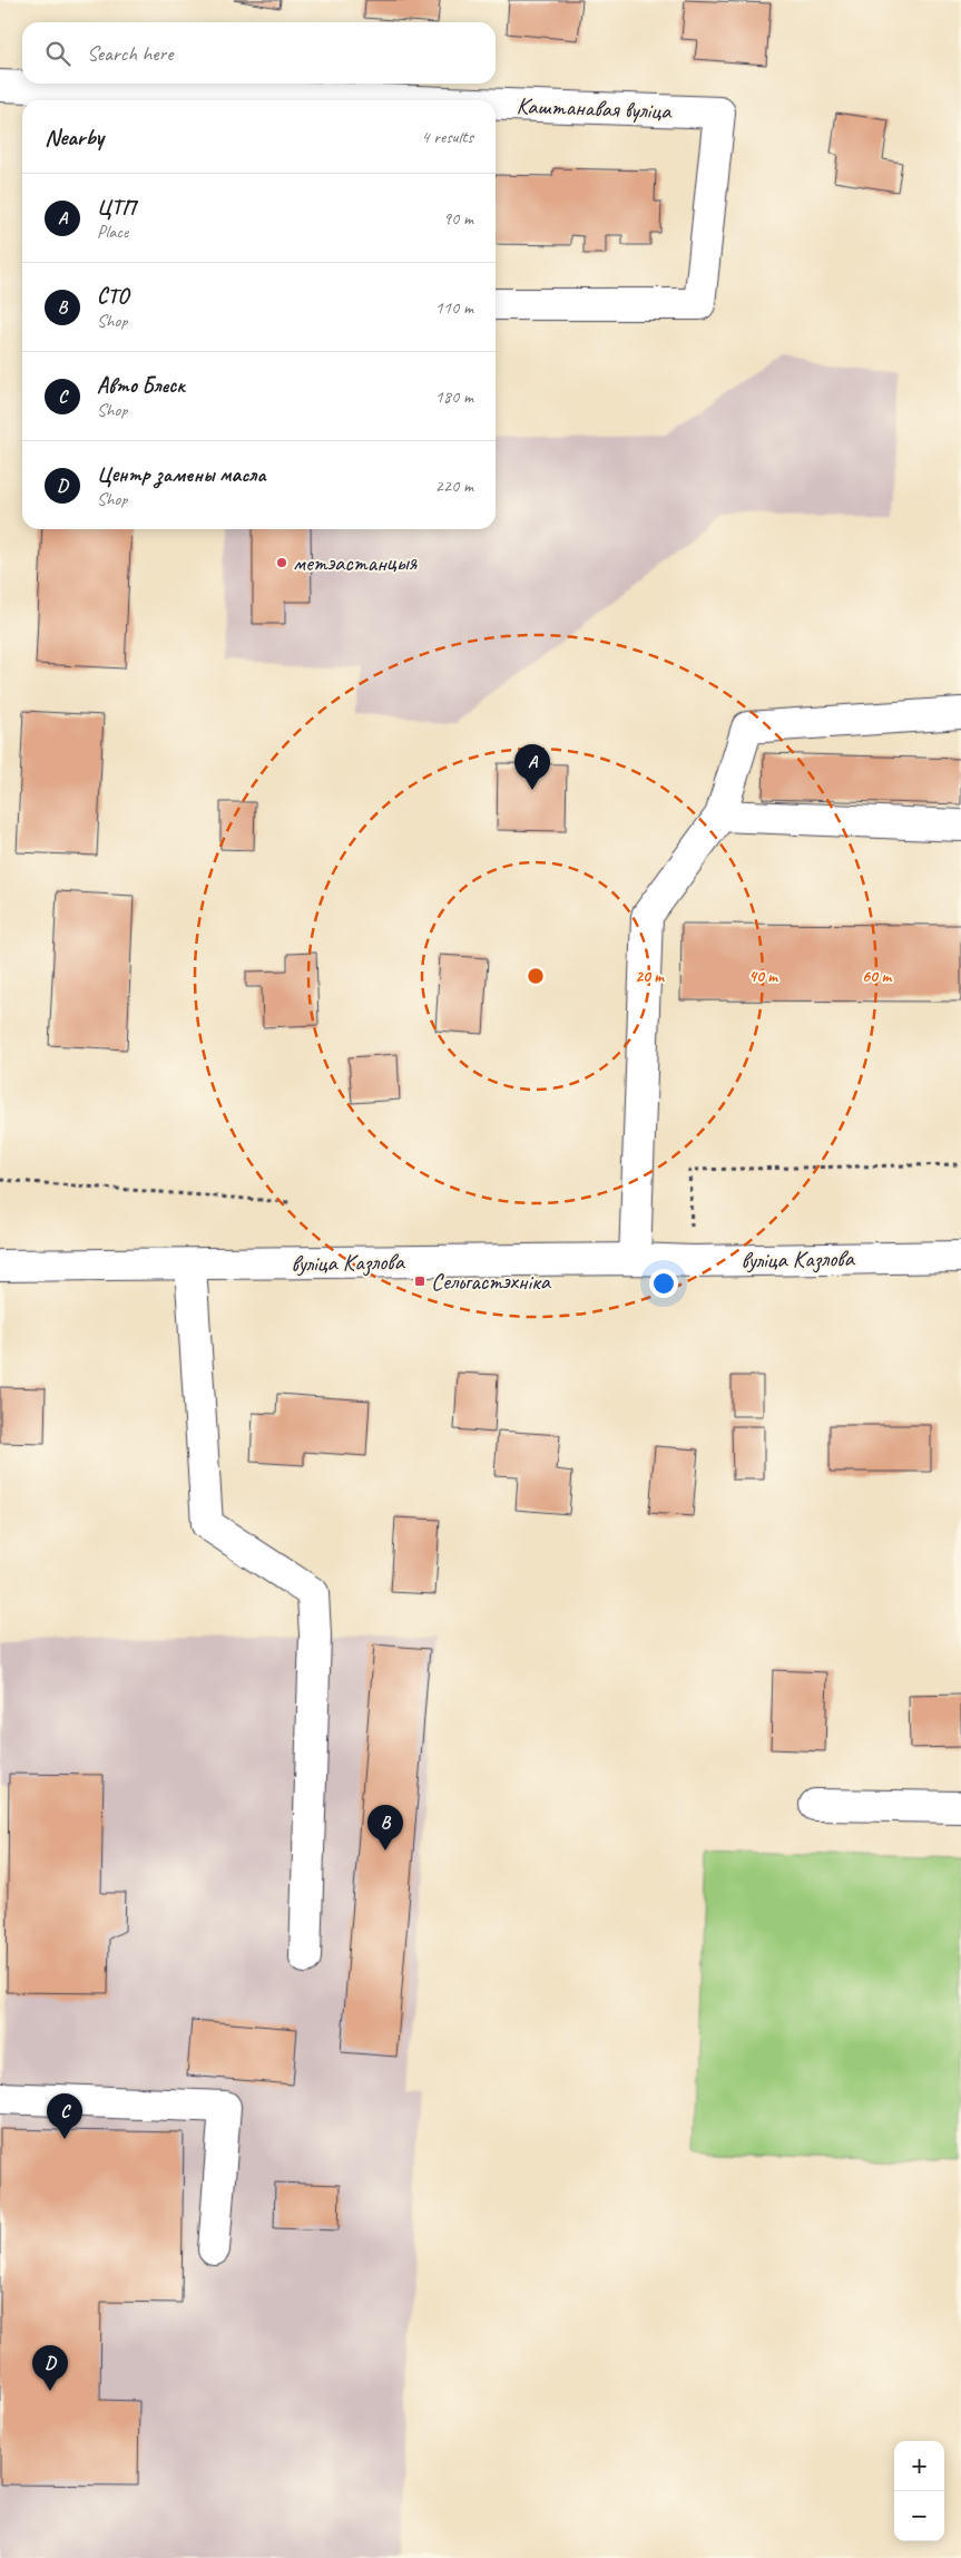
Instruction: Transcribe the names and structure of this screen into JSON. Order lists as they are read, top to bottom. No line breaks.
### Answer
{"streets":{"main road":["Каштанавая вуліца","вуліца Казлова"]},"places":{"other":["метэастанцыя"],"transit":["Сельгастэхніка"]},"page":{"search":"Search here","heading":["Nearby","4 results"],"list":[{"mark":"A","name":"ЦТП","note":"Place","value":"90 m"},{"mark":"B","name":"СТО","note":"Shop","value":"110 m"},{"mark":"C","name":"Авто Блеск","note":"Shop","value":"180 m"},{"mark":"D","name":"Центр замены масла","note":"Shop","value":"220 m"}],"pins":["A","B","C","D"],"map_buttons":["+","−"]},"rings":["20 m","40 m","60 m"]}
